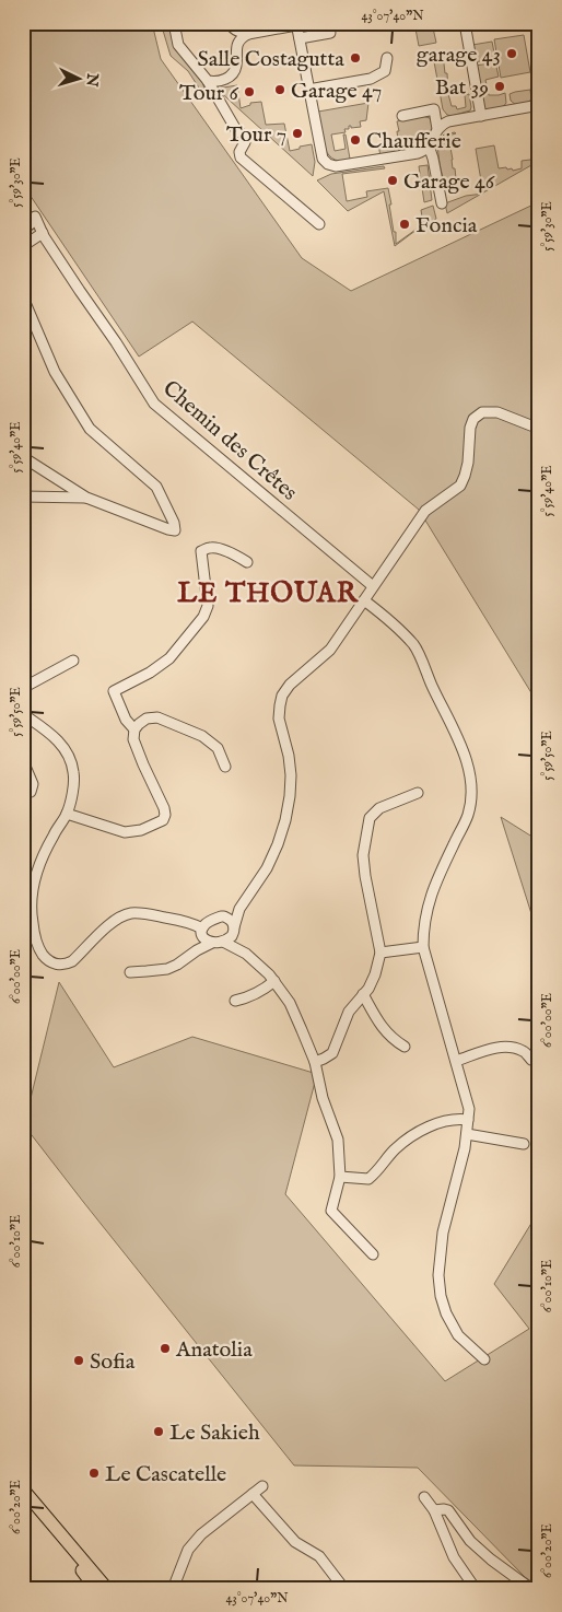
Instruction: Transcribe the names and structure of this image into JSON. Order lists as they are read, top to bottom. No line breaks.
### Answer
{"streets":{"street":["Chemin des Crêtes"]},"districts":["LE THOUAR"],"places":["garage 43","Salle Costagutta","Bat 39","Garage 47","Tour 6","Tour 7","Chaufferie","Garage 46","Foncia","Anatolia","Sofia","Le Sakieh","Le Cascatelle"],"north":"right","coordinates":["43°07'40\"N","5°59'30\"E","5°59'40\"E","5°59'50\"E","6°00'00\"E","6°00'10\"E","6°00'20\"E"]}
